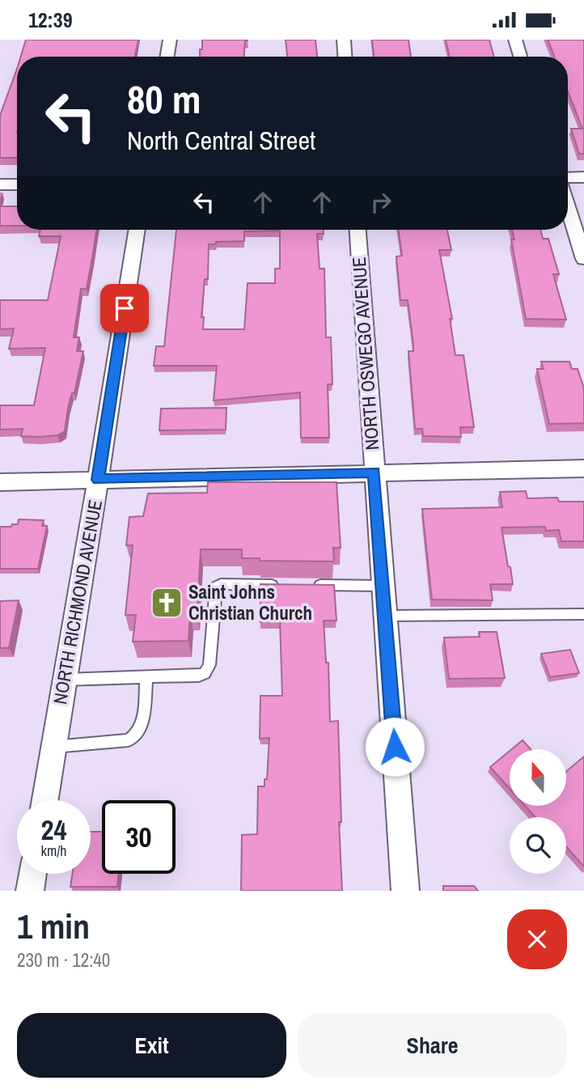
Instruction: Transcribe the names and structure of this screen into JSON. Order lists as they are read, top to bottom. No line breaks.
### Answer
{"streets":{"street":["NORTH OSWEGO AVENUE","NORTH RICHMOND AVENUE"]},"places":{"church":["Saint Johns Christian Church"]},"north":"top","page":{"status":"12:39","turn":["80 m","North Central Street"],"speed":"24 km/h","limit":"30","heading":["1 min","230 m · 12:40"],"buttons":["Exit","Share"]}}
